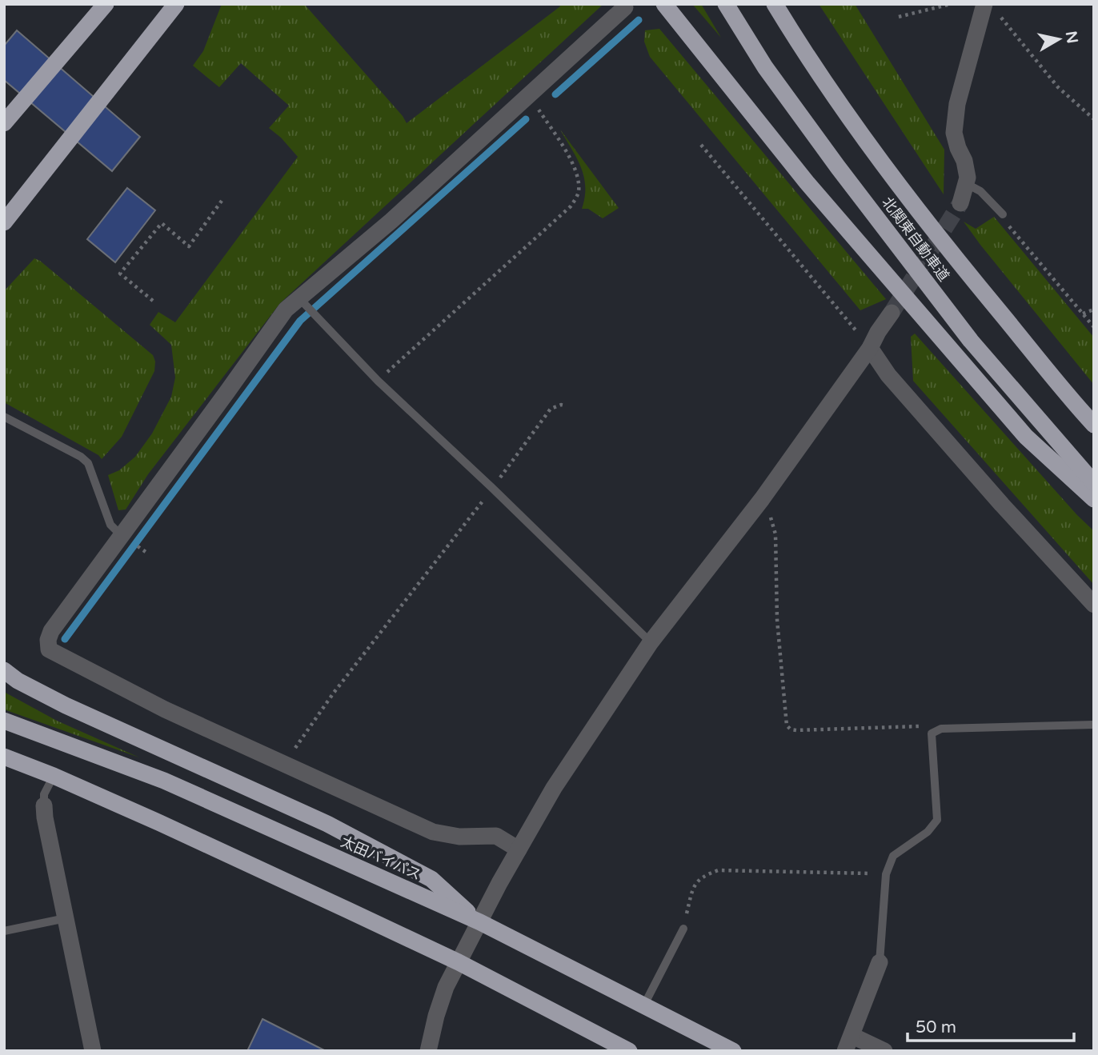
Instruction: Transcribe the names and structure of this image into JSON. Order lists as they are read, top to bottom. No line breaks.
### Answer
{"streets":{"highway":["北関東自動車道","太田バイパス"]},"scale_bar":"50 m","north":"right"}
